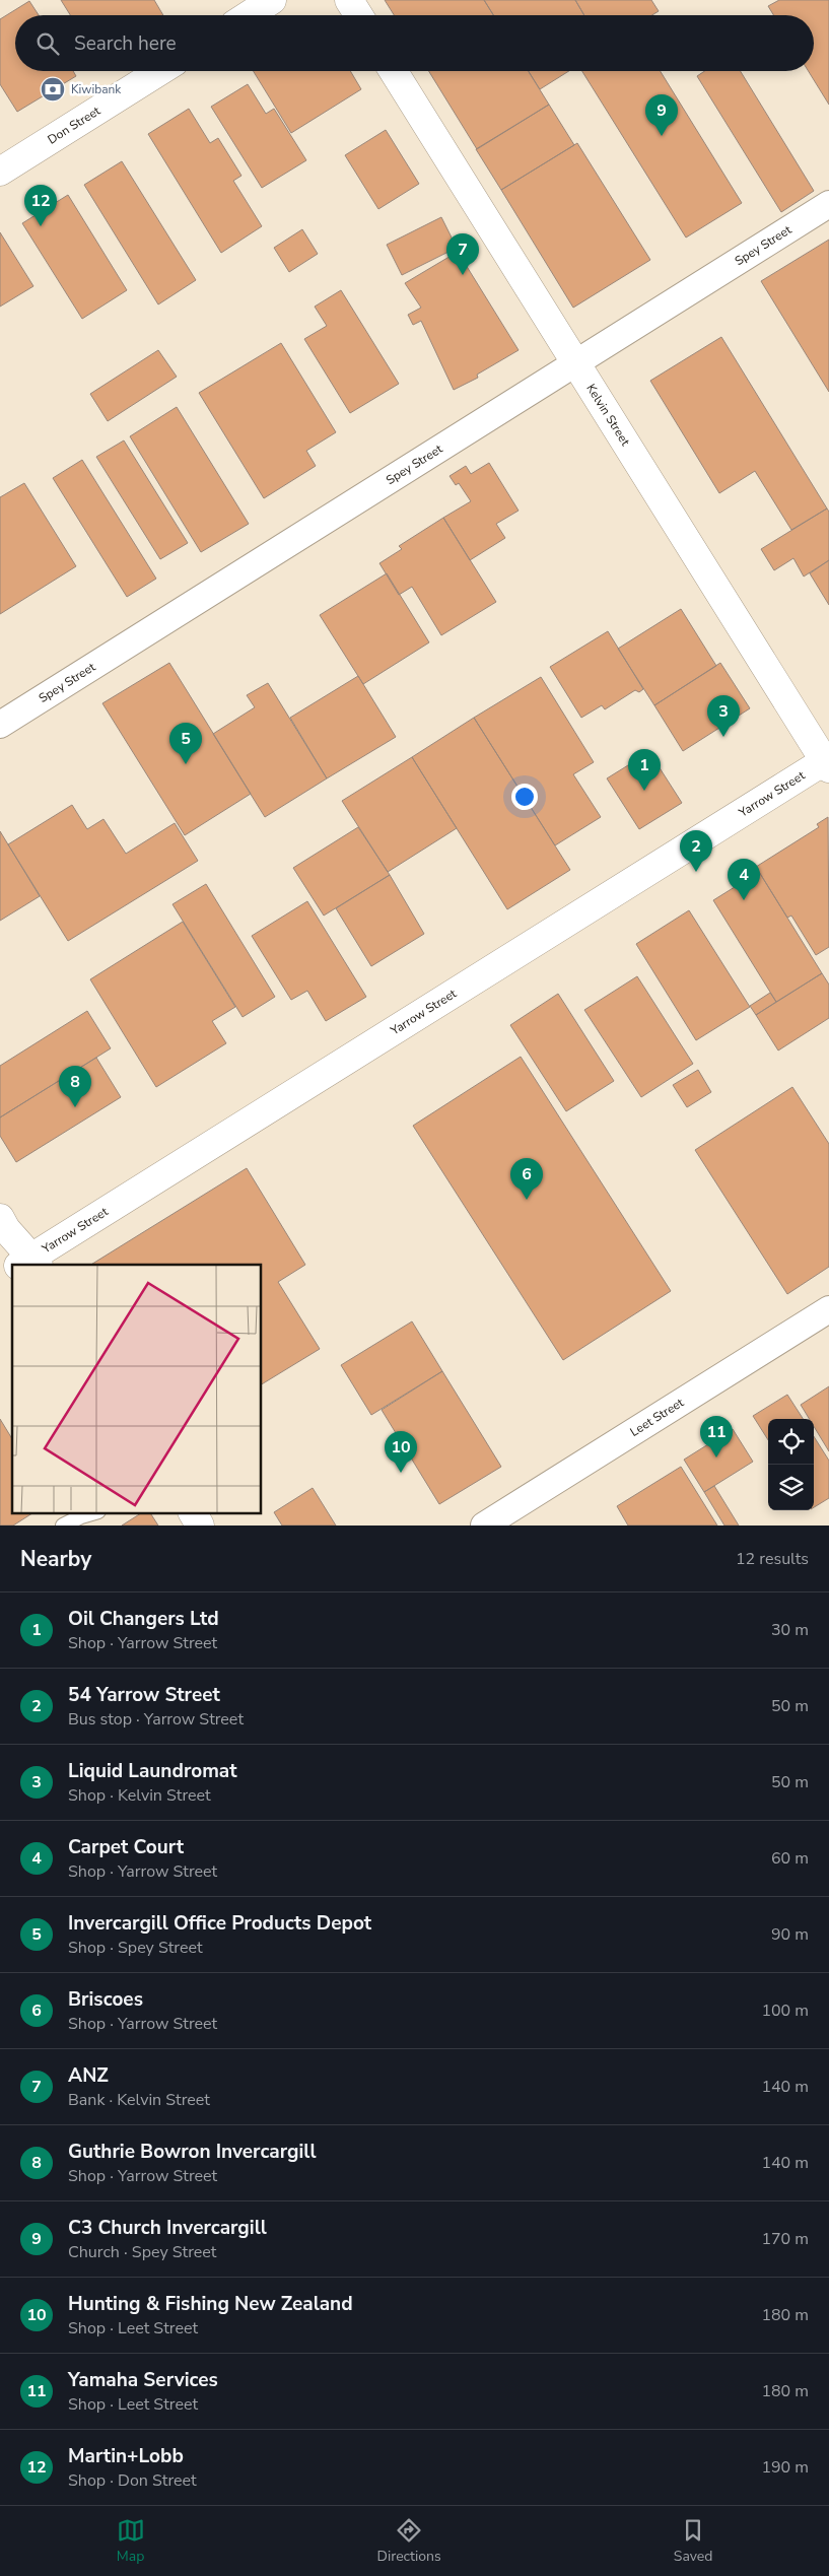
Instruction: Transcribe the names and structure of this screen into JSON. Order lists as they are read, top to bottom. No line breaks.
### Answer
{"streets":{"street":["Don Street","Spey Street","Kelvin Street","Yarrow Street","Leet Street"]},"crossings":[["Spey Street","Kelvin Street"],["Kelvin Street","Yarrow Street"]],"places":{"bank":["Kiwibank"]},"page":{"search":"Search here","pins":["9","12","7","3","5","1","2","4","8","6","11","10"],"heading":["Nearby","12 results"],"list":[{"mark":"1","name":"Oil Changers Ltd","note":"Shop · Yarrow Street","value":"30 m"},{"mark":"2","name":"54 Yarrow Street","note":"Bus stop · Yarrow Street","value":"50 m"},{"mark":"3","name":"Liquid Laundromat","note":"Shop · Kelvin Street","value":"50 m"},{"mark":"4","name":"Carpet Court","note":"Shop · Yarrow Street","value":"60 m"},{"mark":"5","name":"Invercargill Office Products Depot","note":"Shop · Spey Street","value":"90 m"},{"mark":"6","name":"Briscoes","note":"Shop · Yarrow Street","value":"100 m"},{"mark":"7","name":"ANZ","note":"Bank · Kelvin Street","value":"140 m"},{"mark":"8","name":"Guthrie Bowron Invercargill","note":"Shop · Yarrow Street","value":"140 m"},{"mark":"9","name":"C3 Church Invercargill","note":"Church · Spey Street","value":"170 m"},{"mark":"10","name":"Hunting & Fishing New Zealand","note":"Shop · Leet Street","value":"180 m"},{"mark":"11","name":"Yamaha Services","note":"Shop · Leet Street","value":"180 m"},{"mark":"12","name":"Martin+Lobb","note":"Shop · Don Street","value":"190 m"}],"nav":["Map","Directions","Saved"]}}
